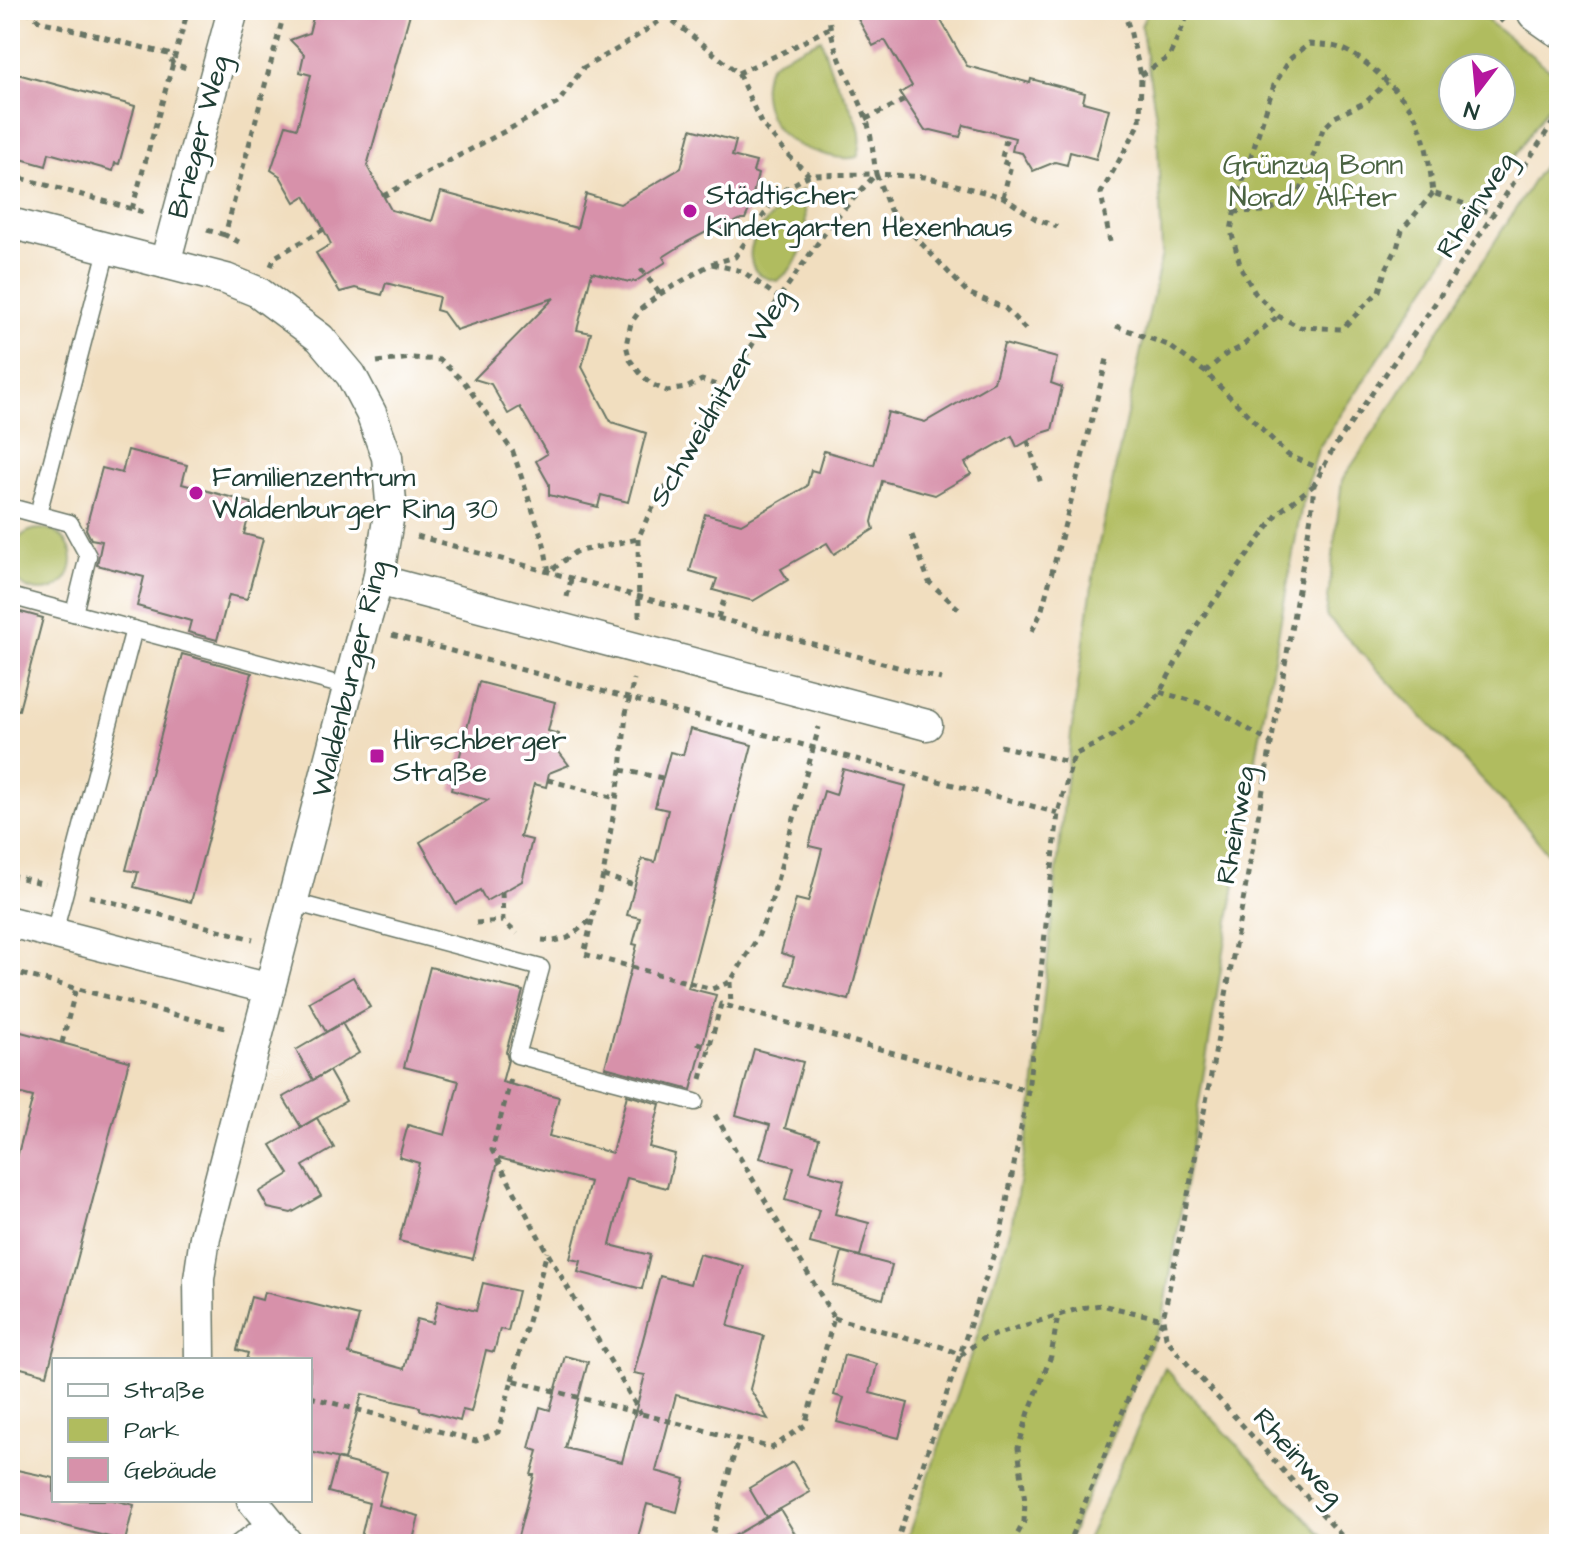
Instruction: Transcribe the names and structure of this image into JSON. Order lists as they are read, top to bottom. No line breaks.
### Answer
{"streets":{"street":["Brieger Weg","Waldenburger Ring"],"path":["Rheinweg","Schweidnitzer Weg"]},"crossings":[["Brieger Weg","Waldenburger Ring"]],"parks":["Grünzug Bonn Nord/ Alfter"],"places":{"other":["Städtischer Kindergarten Hexenhaus","Familienzentrum Waldenburger Ring 30"],"transit":["Hirschberger Straße"]},"legend":["Straße","Park","Gebäude"],"north":"bottom"}
